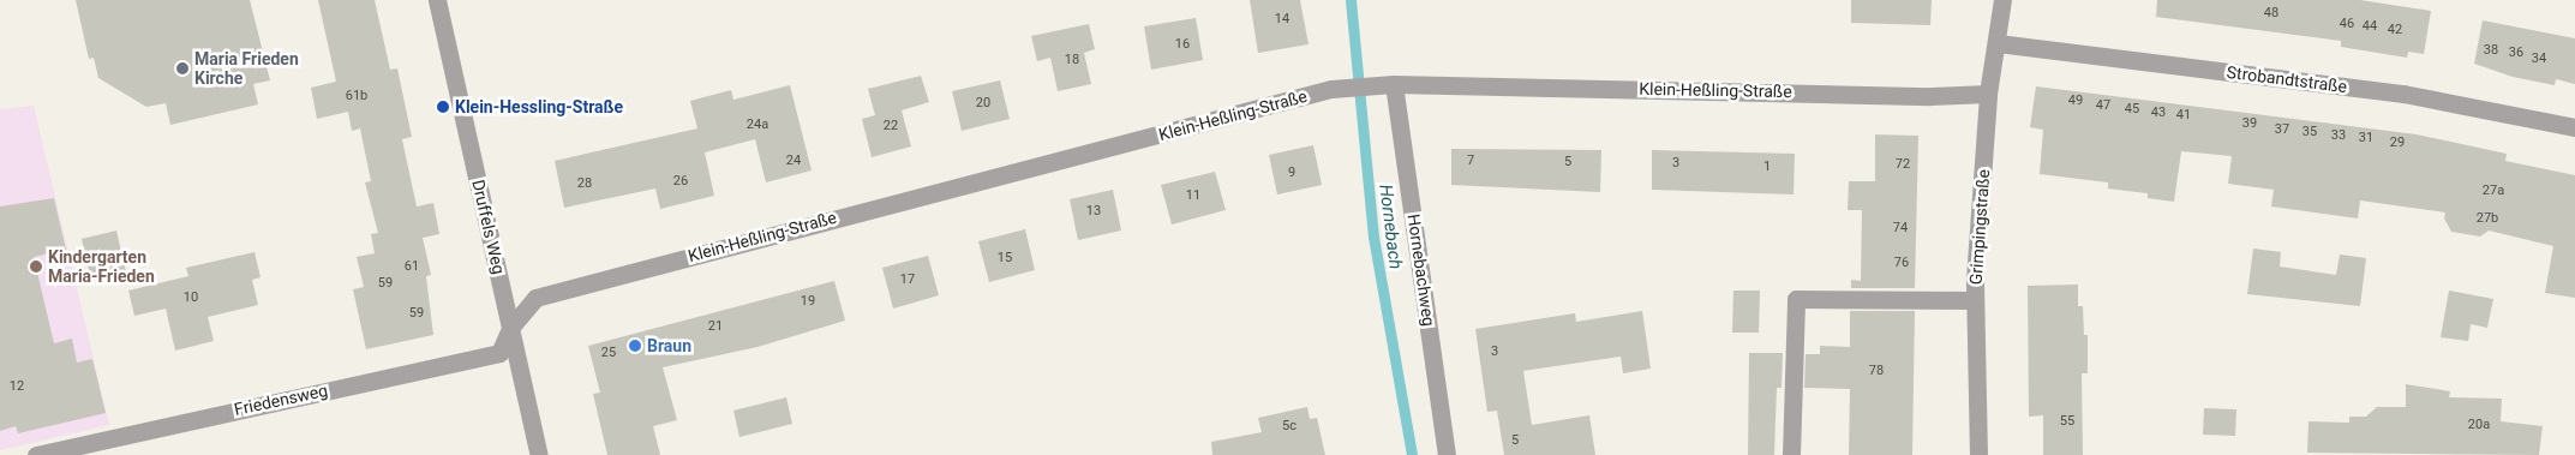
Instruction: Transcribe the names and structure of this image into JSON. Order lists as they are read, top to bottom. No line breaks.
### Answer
{"streets":{"street":["Strobandtstraße","Klein-Heßling-Straße","Druffels Weg","Grimpingstraße","Hornebachweg","Friedensweg"]},"crossings":[["Strobandtstraße","Grimpingstraße"],["Klein-Heßling-Straße","Druffels Weg"],["Klein-Heßling-Straße","Grimpingstraße"],["Klein-Heßling-Straße","Hornebachweg"],["Klein-Heßling-Straße","Friedensweg"],["Druffels Weg","Friedensweg"]],"water":["Hornebach"],"places":["Maria Frieden Kirche","Klein-Hessling-Straße","Kindergarten Maria-Frieden","Braun"],"house_numbers":["48","14","46","44","42","16","38","36","34","18","61b","49","20","47","45","43","41","39","24a","22","37","35","33","31","29","24","7","5","3","72","1","9","26","28","27a","11","13","27b","74","15","76","61","17","59","10","19","59","21","3","25","78","12","55","20a","5c","5"]}
